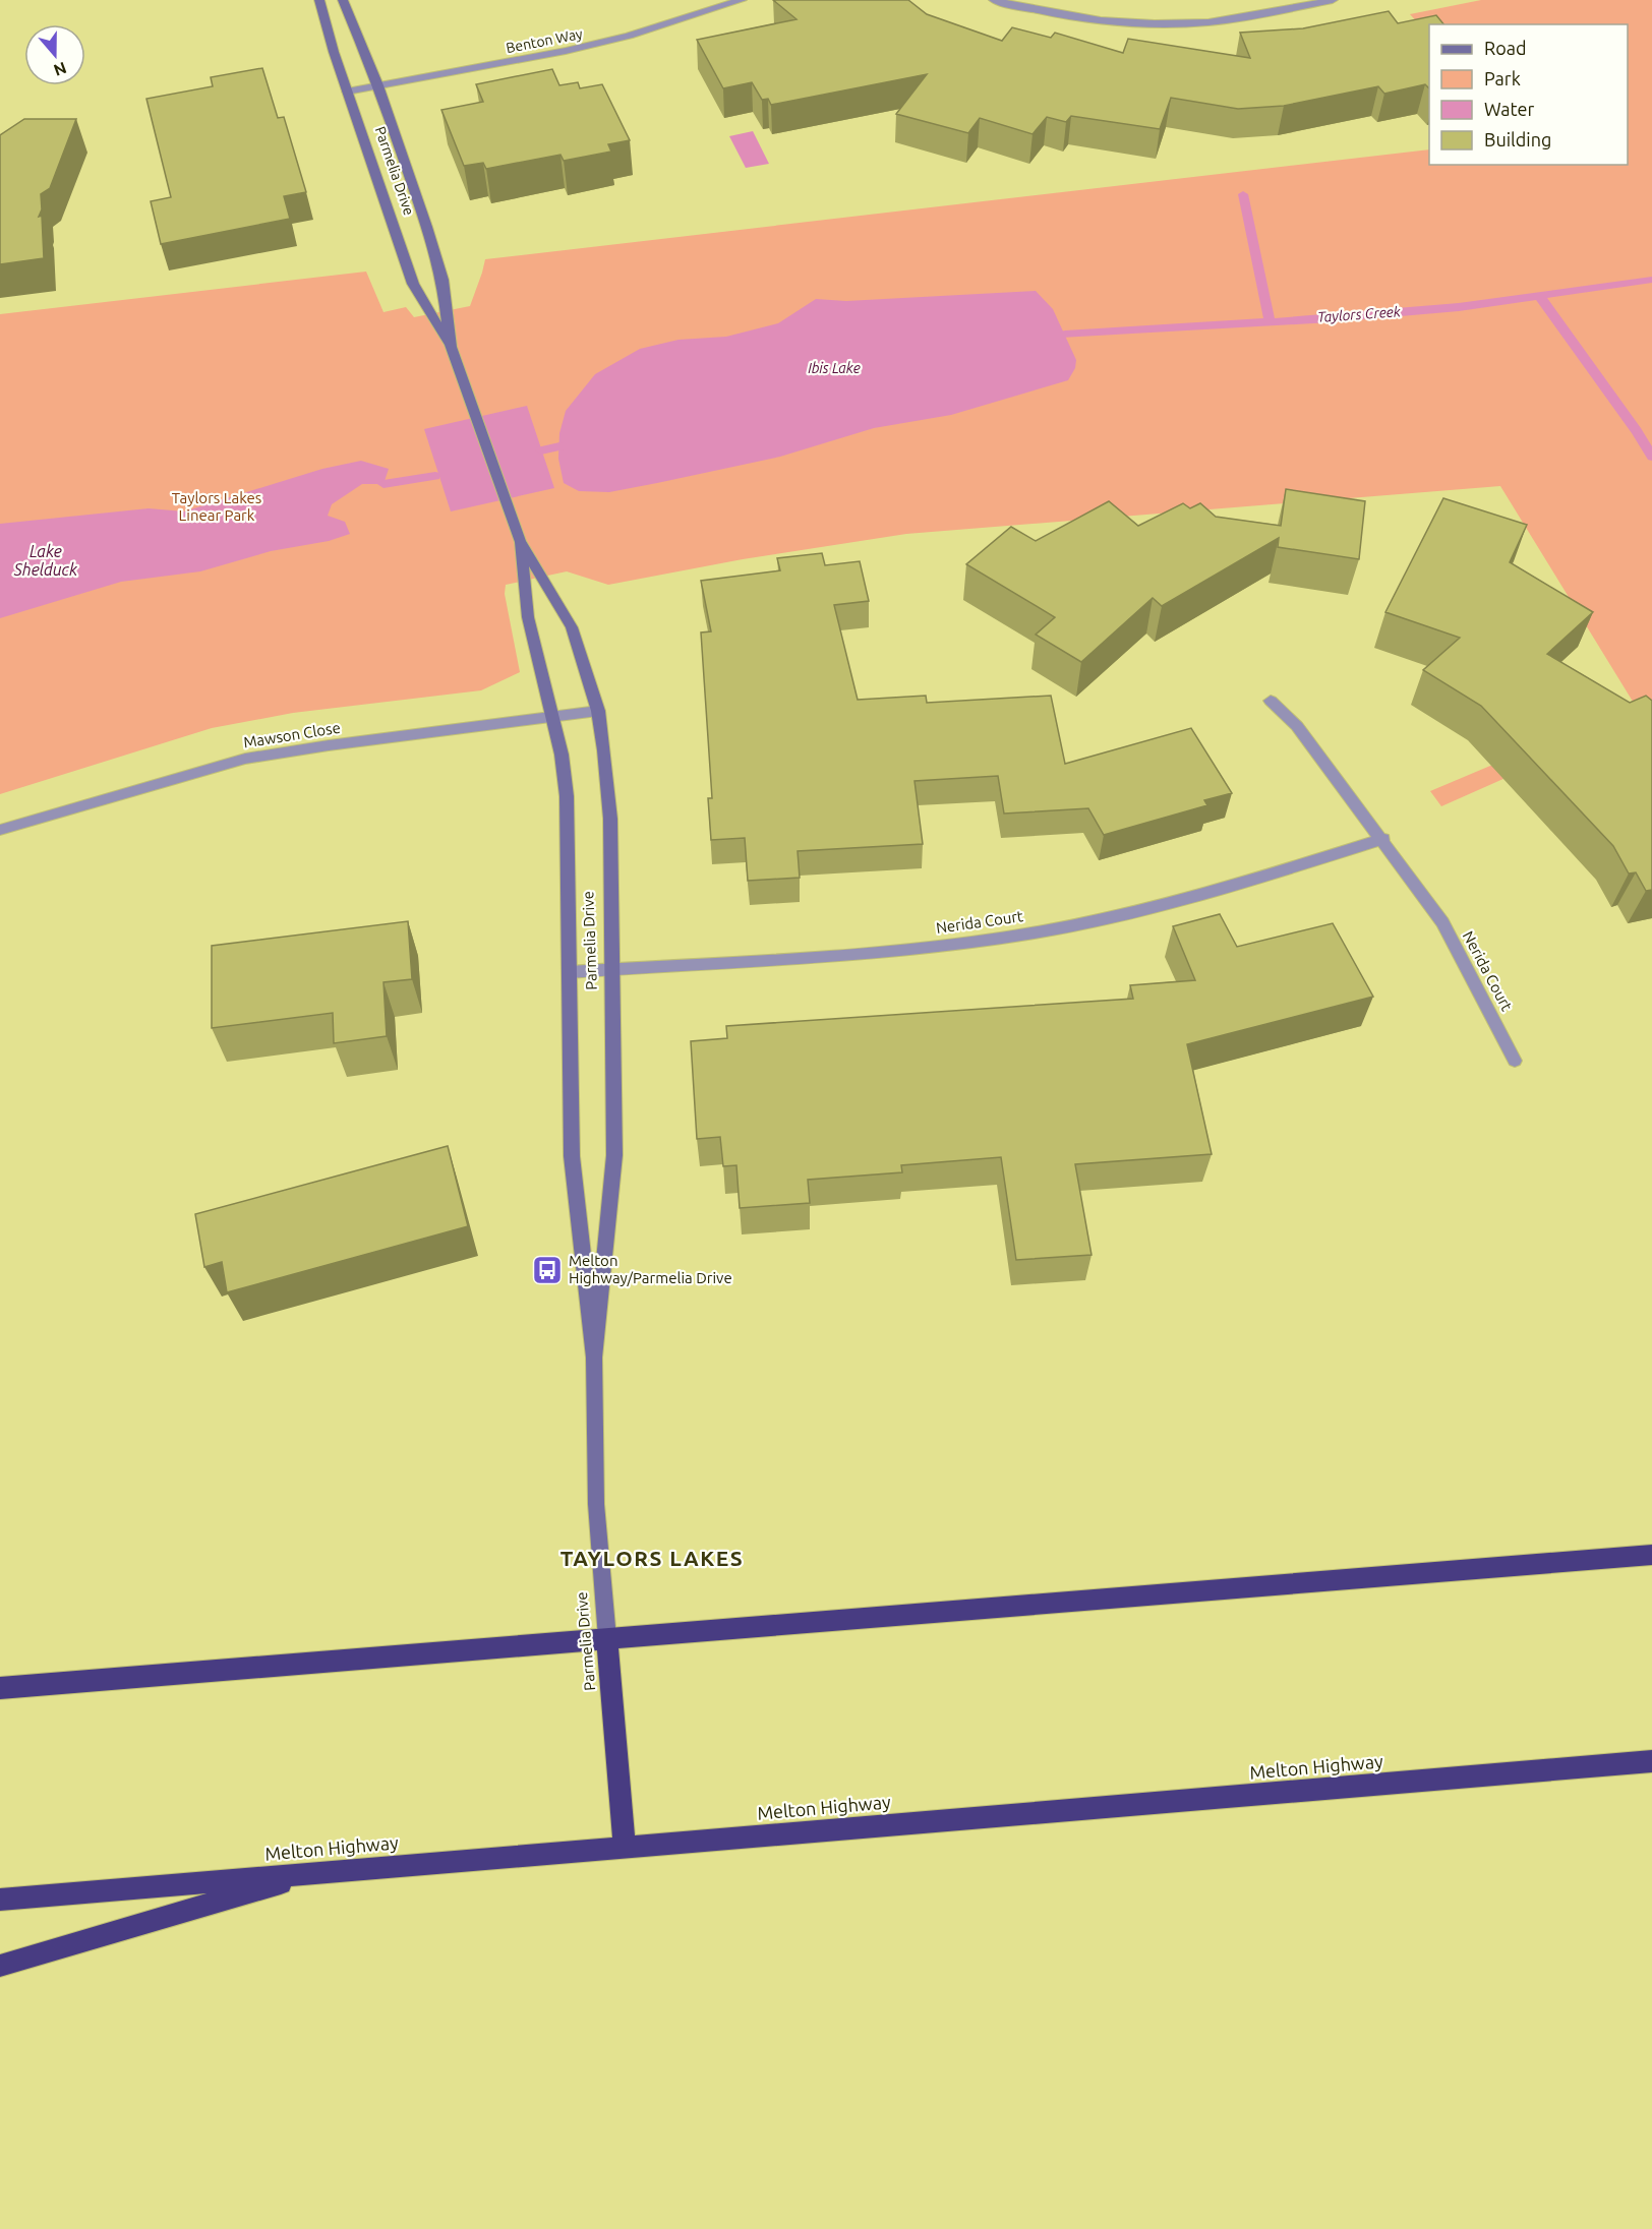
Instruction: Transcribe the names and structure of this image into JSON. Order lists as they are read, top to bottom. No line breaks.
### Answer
{"streets":{"highway":["Parmelia Drive","Melton Highway"],"street":["Benton Way","Mawson Close","Nerida Court"]},"crossings":[["Benton Way","Parmelia Drive"],["Parmelia Drive","Mawson Close"],["Parmelia Drive","Nerida Court"],["Parmelia Drive","Melton Highway"]],"districts":["TAYLORS LAKES"],"water":["Taylors Creek","Ibis Lake","Lake Shelduck"],"parks":["Taylors Lakes Linear Park"],"places":{"bus stop":["Melton Highway/Parmelia Drive"]},"legend":["Road","Park","Water","Building"],"north":"bottom"}
